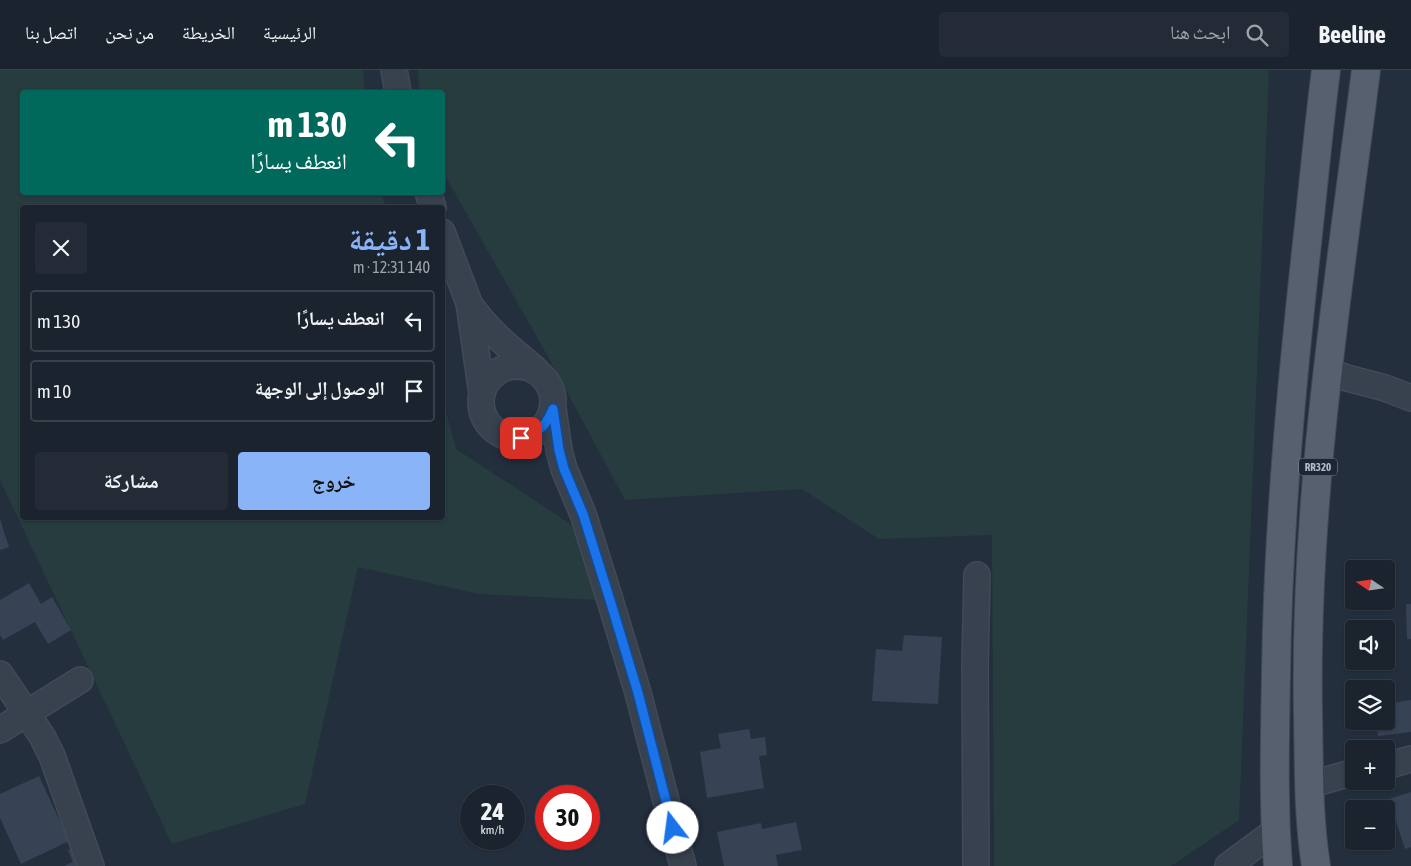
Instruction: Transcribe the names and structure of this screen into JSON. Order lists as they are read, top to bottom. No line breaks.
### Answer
{"streets":{"main road":["RR320"]},"north":"left","page":{"header":"Beeline","search":"ابحث هنا","nav":["الرئيسية","الخريطة","من نحن","اتصل بنا"],"turn":["130 m","انعطف يسارًا"],"heading":["1 دقيقة","140 m · 12:31"],"list":[{"name":"انعطف يسارًا","value":"130 m"},{"name":"الوصول إلى الوجهة","value":"10 m"}],"buttons":["خروج","مشاركة"],"map_buttons":["+","−"],"speed":"24 km/h","limit":"30"}}
